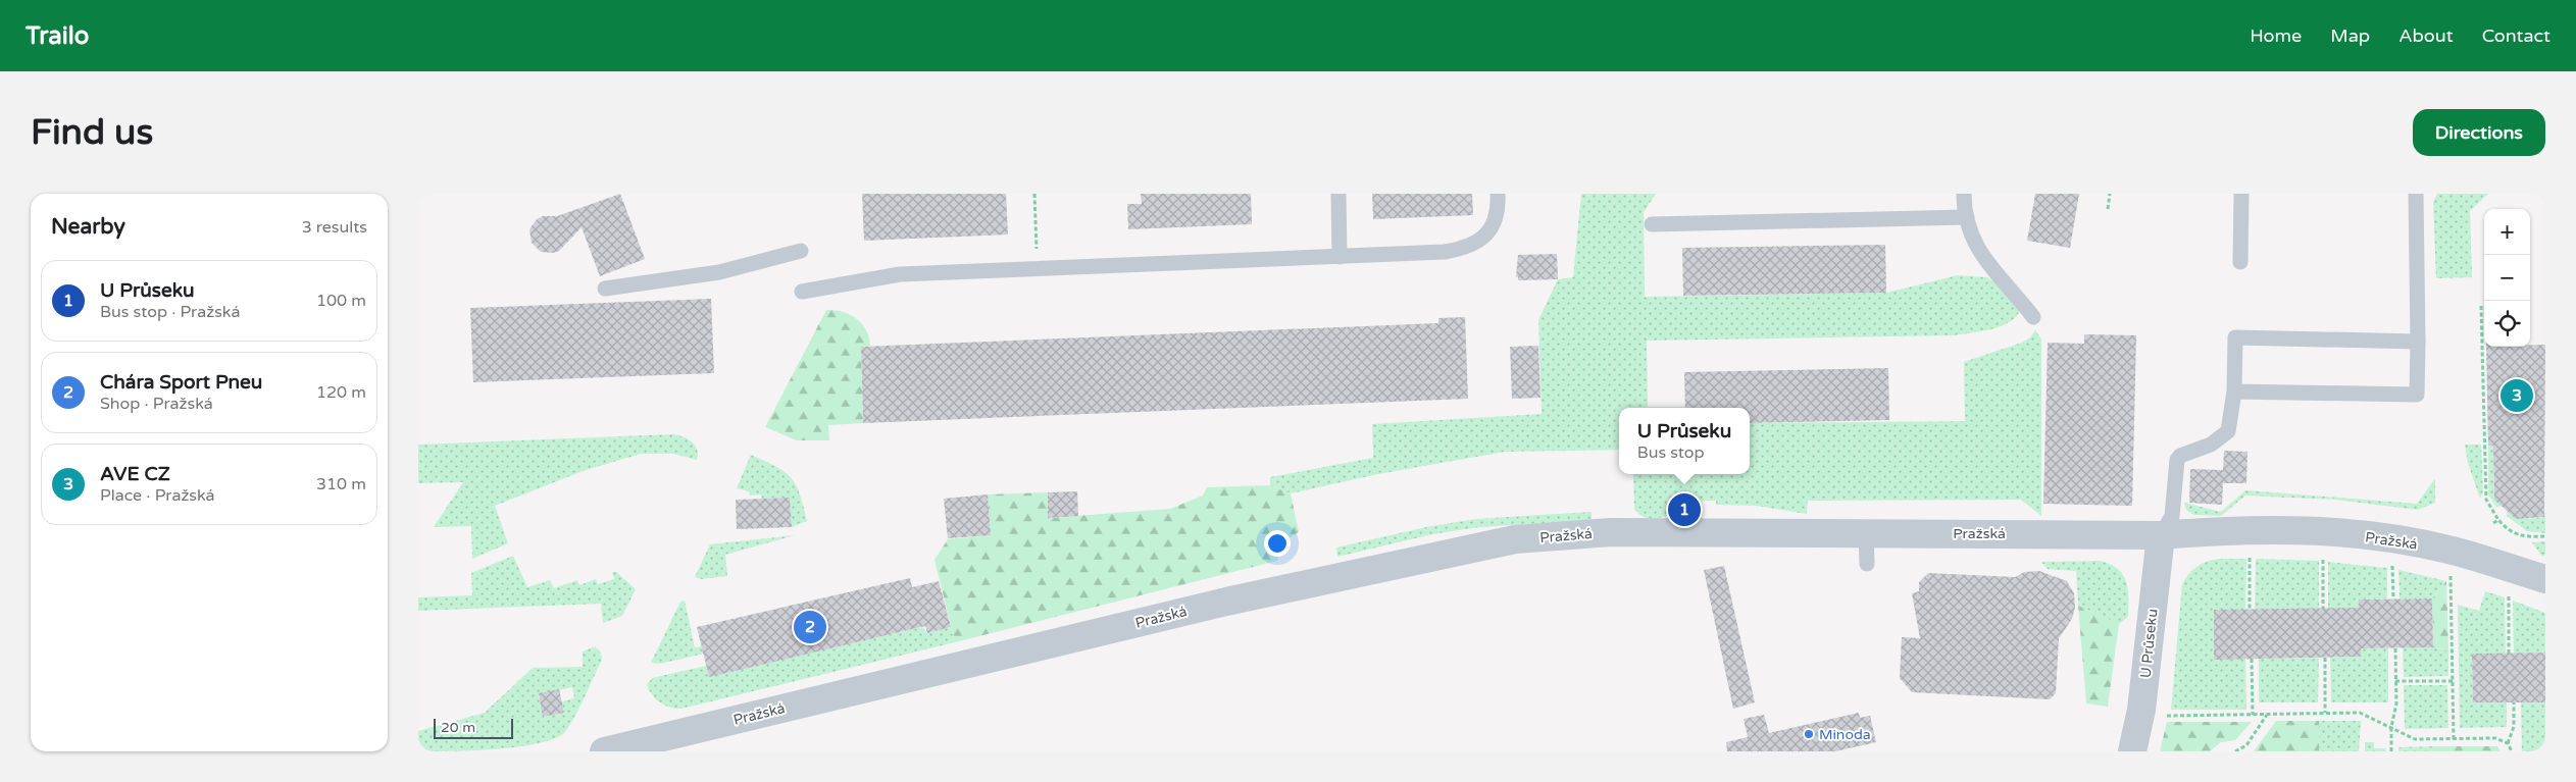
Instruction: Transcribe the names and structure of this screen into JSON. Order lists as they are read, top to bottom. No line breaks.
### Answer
{"streets":{"street":["Pražská","U Průseku"]},"crossings":[["Pražská","U Průseku"]],"places":["Minoda"],"scale_bar":"20 m","page":{"header":"Trailo","nav":["Home","Map","About","Contact"],"buttons":"Directions","title":"Find us","heading":["Nearby","3 results"],"map_buttons":["+","−"],"list":[{"mark":"1","name":"U Průseku","note":"Bus stop · Pražská","value":"100 m"},{"mark":"2","name":"Chára Sport Pneu","note":"Shop · Pražská","value":"120 m"},{"mark":"3","name":"AVE CZ","note":"Place · Pražská","value":"310 m"}],"pins":["3","1","2"],"popup":["U Průseku","Bus stop"],"scale":"20 m"}}
